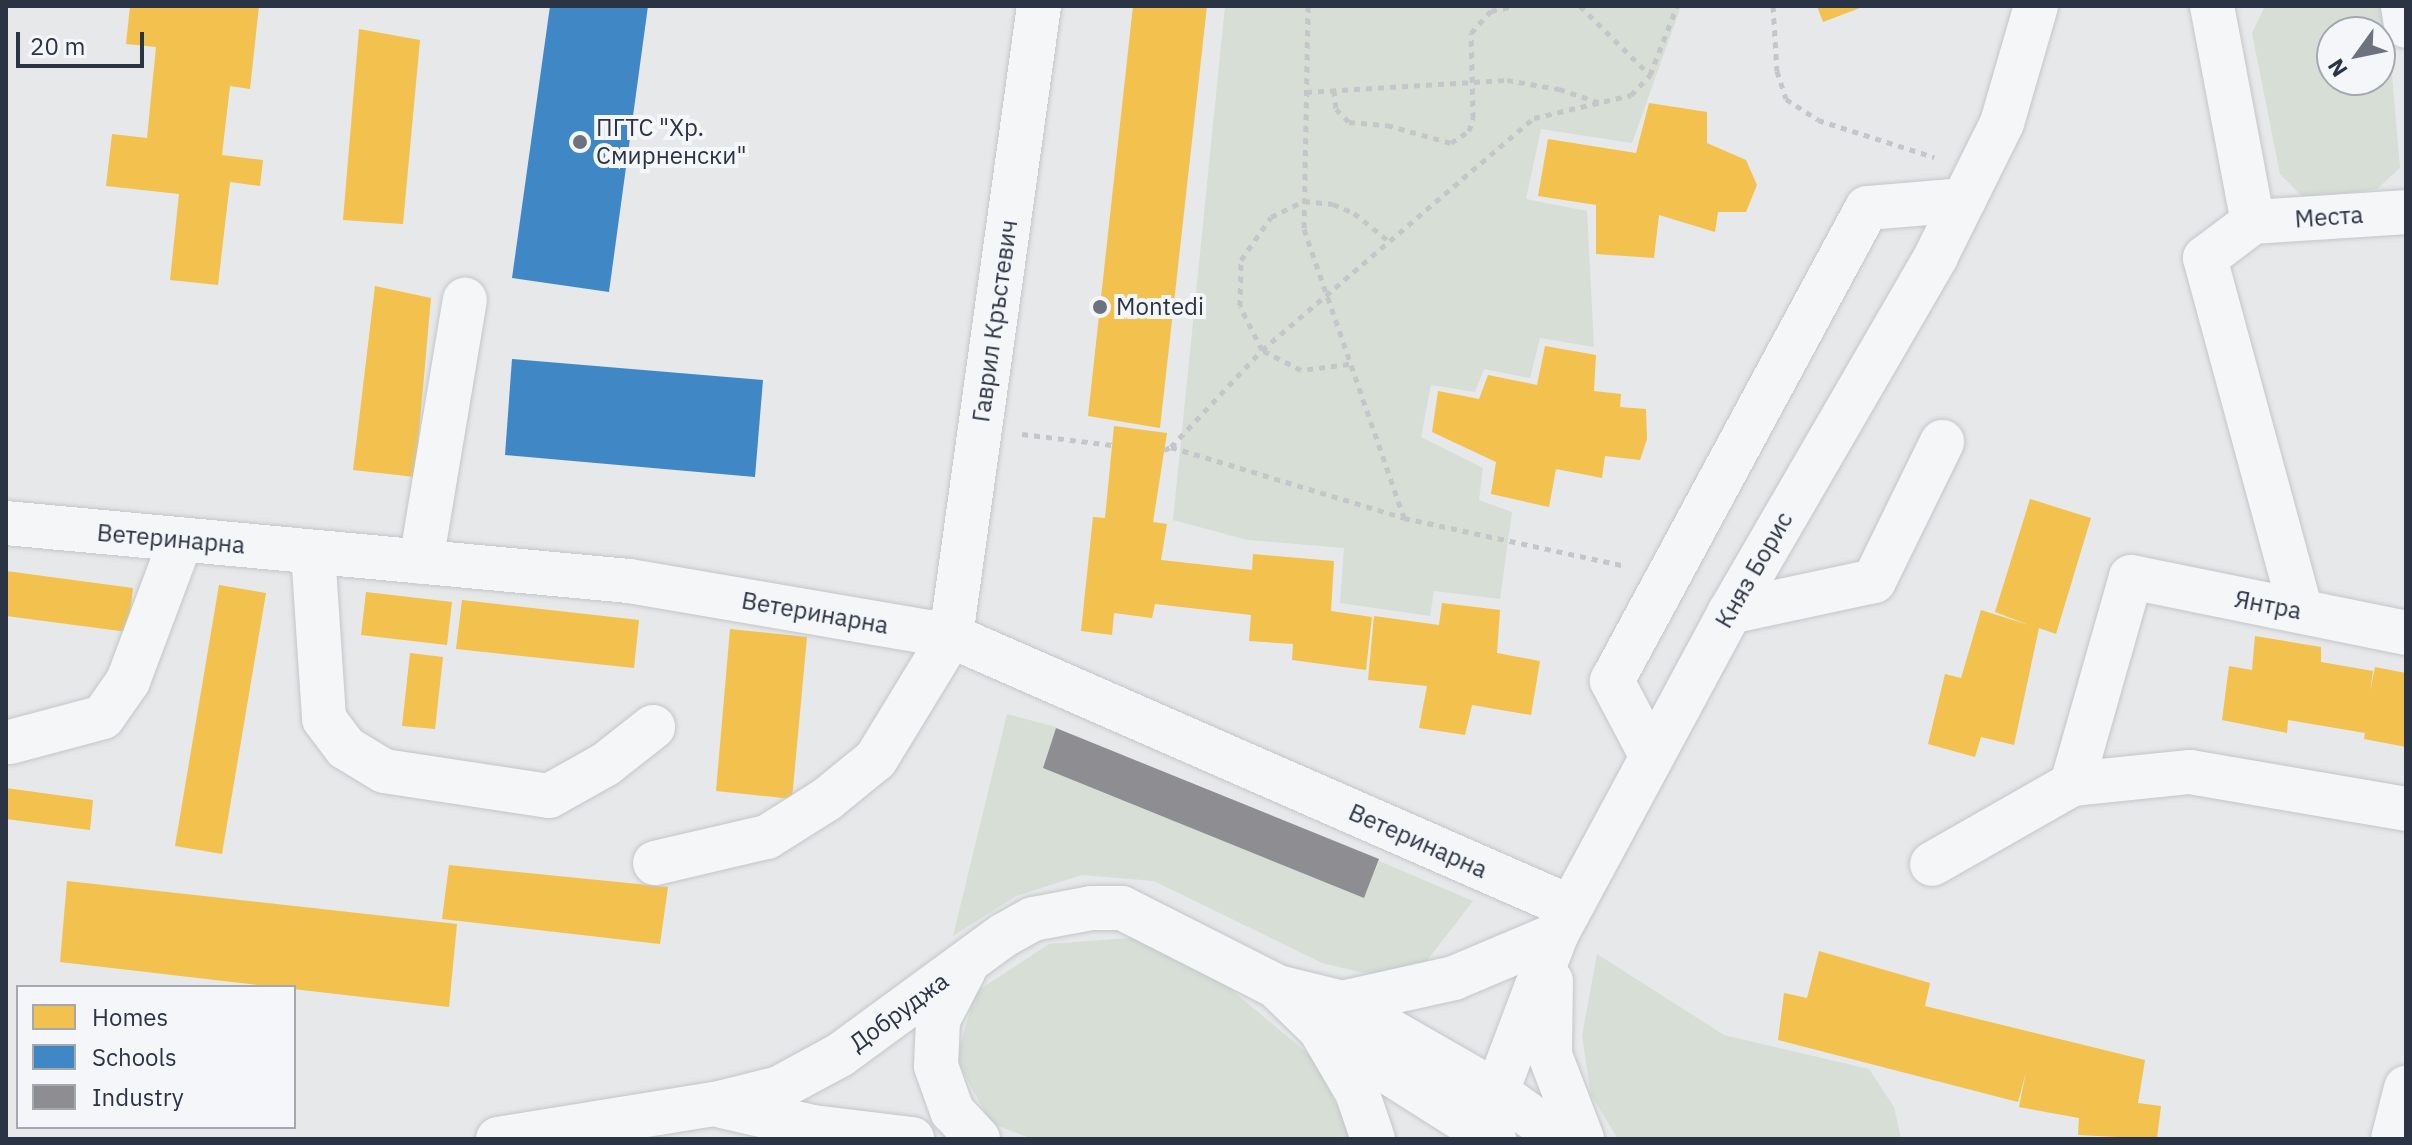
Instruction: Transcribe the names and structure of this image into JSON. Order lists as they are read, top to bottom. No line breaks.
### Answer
{"streets":{"street":["Места","Гаврил Кръстевич","Ветеринарна","Княз Борис","Янтра","Добруджа"]},"crossings":[["Гаврил Кръстевич","Ветеринарна"],["Ветеринарна","Княз Борис"]],"places":["ПГТС \"Хр. Смирненски\"","Montedi"],"legend":["Homes","Schools","Industry"],"scale_bar":"20 m","north":"bottom left"}
